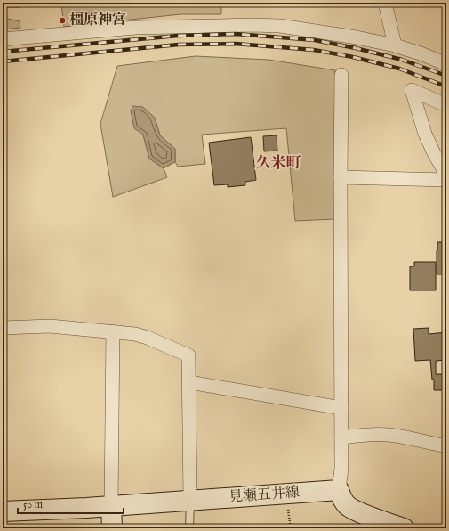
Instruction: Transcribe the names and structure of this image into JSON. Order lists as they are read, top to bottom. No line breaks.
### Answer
{"streets":{"main road":["見瀬五井線"]},"districts":["久米町"],"places":["橿原神宮"],"scale_bar":"50 m"}
